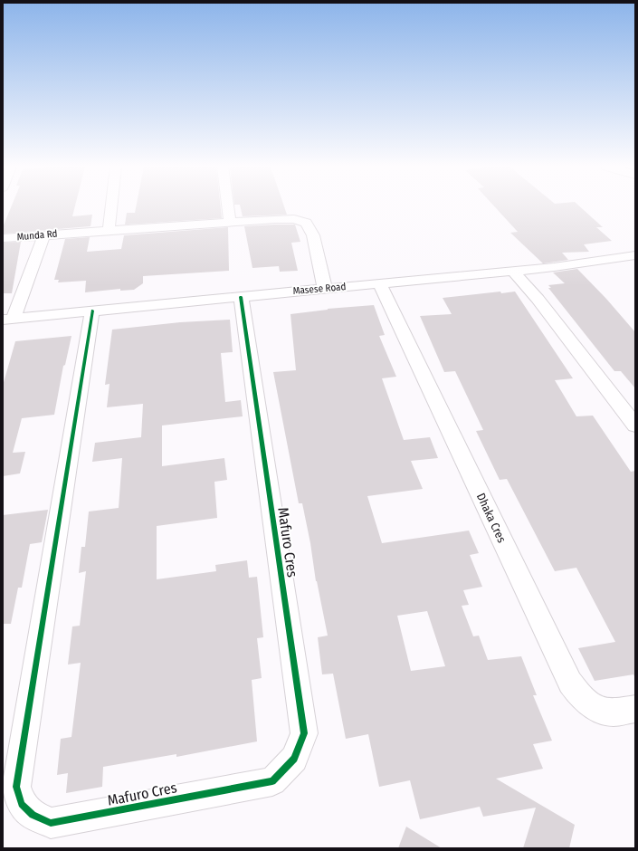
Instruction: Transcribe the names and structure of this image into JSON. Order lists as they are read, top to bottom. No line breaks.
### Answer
{"streets":{"street":["Munda Rd","Masese Road","Dhaka Cres","Mafuro Cres"]},"crossings":[["Munda Rd","Masese Road"],["Masese Road","Dhaka Cres"],["Masese Road","Mafuro Cres"]]}
